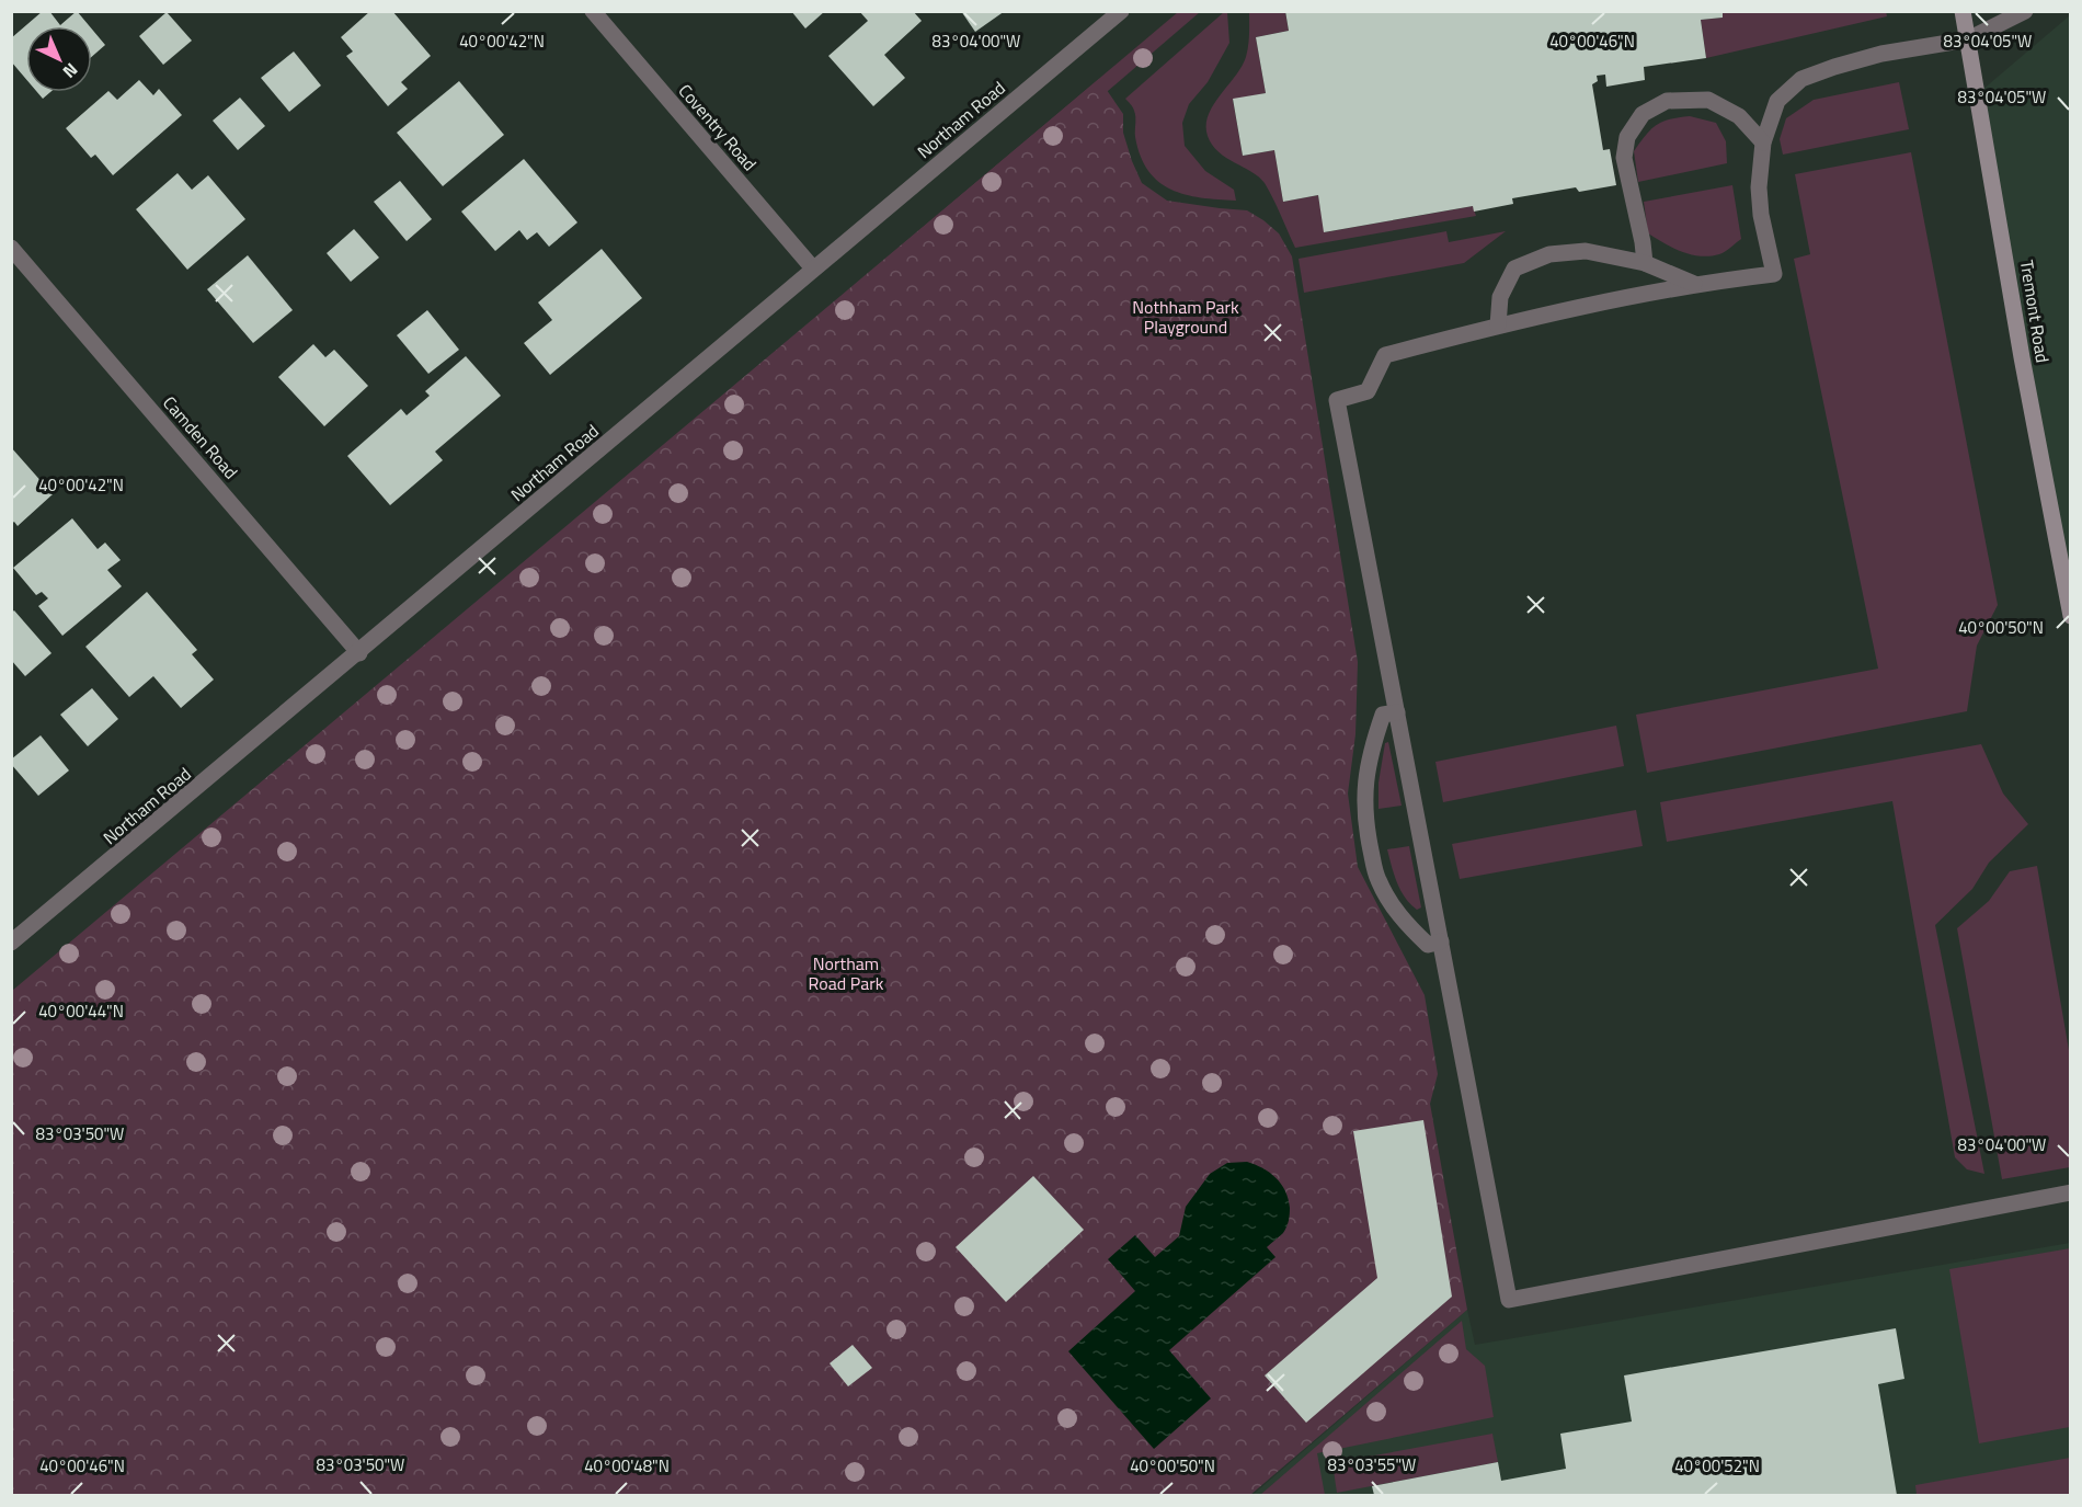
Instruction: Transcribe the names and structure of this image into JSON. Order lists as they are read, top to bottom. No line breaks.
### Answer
{"streets":{"main road":["Tremont Road"],"street":["Northam Road","Coventry Road","Camden Road"]},"crossings":[["Northam Road","Coventry Road"],["Northam Road","Camden Road"]],"parks":["Nothham Park Playground","Northam Road Park"],"north":"bottom right","coordinates":["40°00'42\"N","40°00'46\"N","83°04'05\"W","83°04'00\"W","40°00'50\"N","40°00'44\"N","83°03'50\"W","83°03'55\"W","40°00'48\"N","40°00'52\"N"]}
